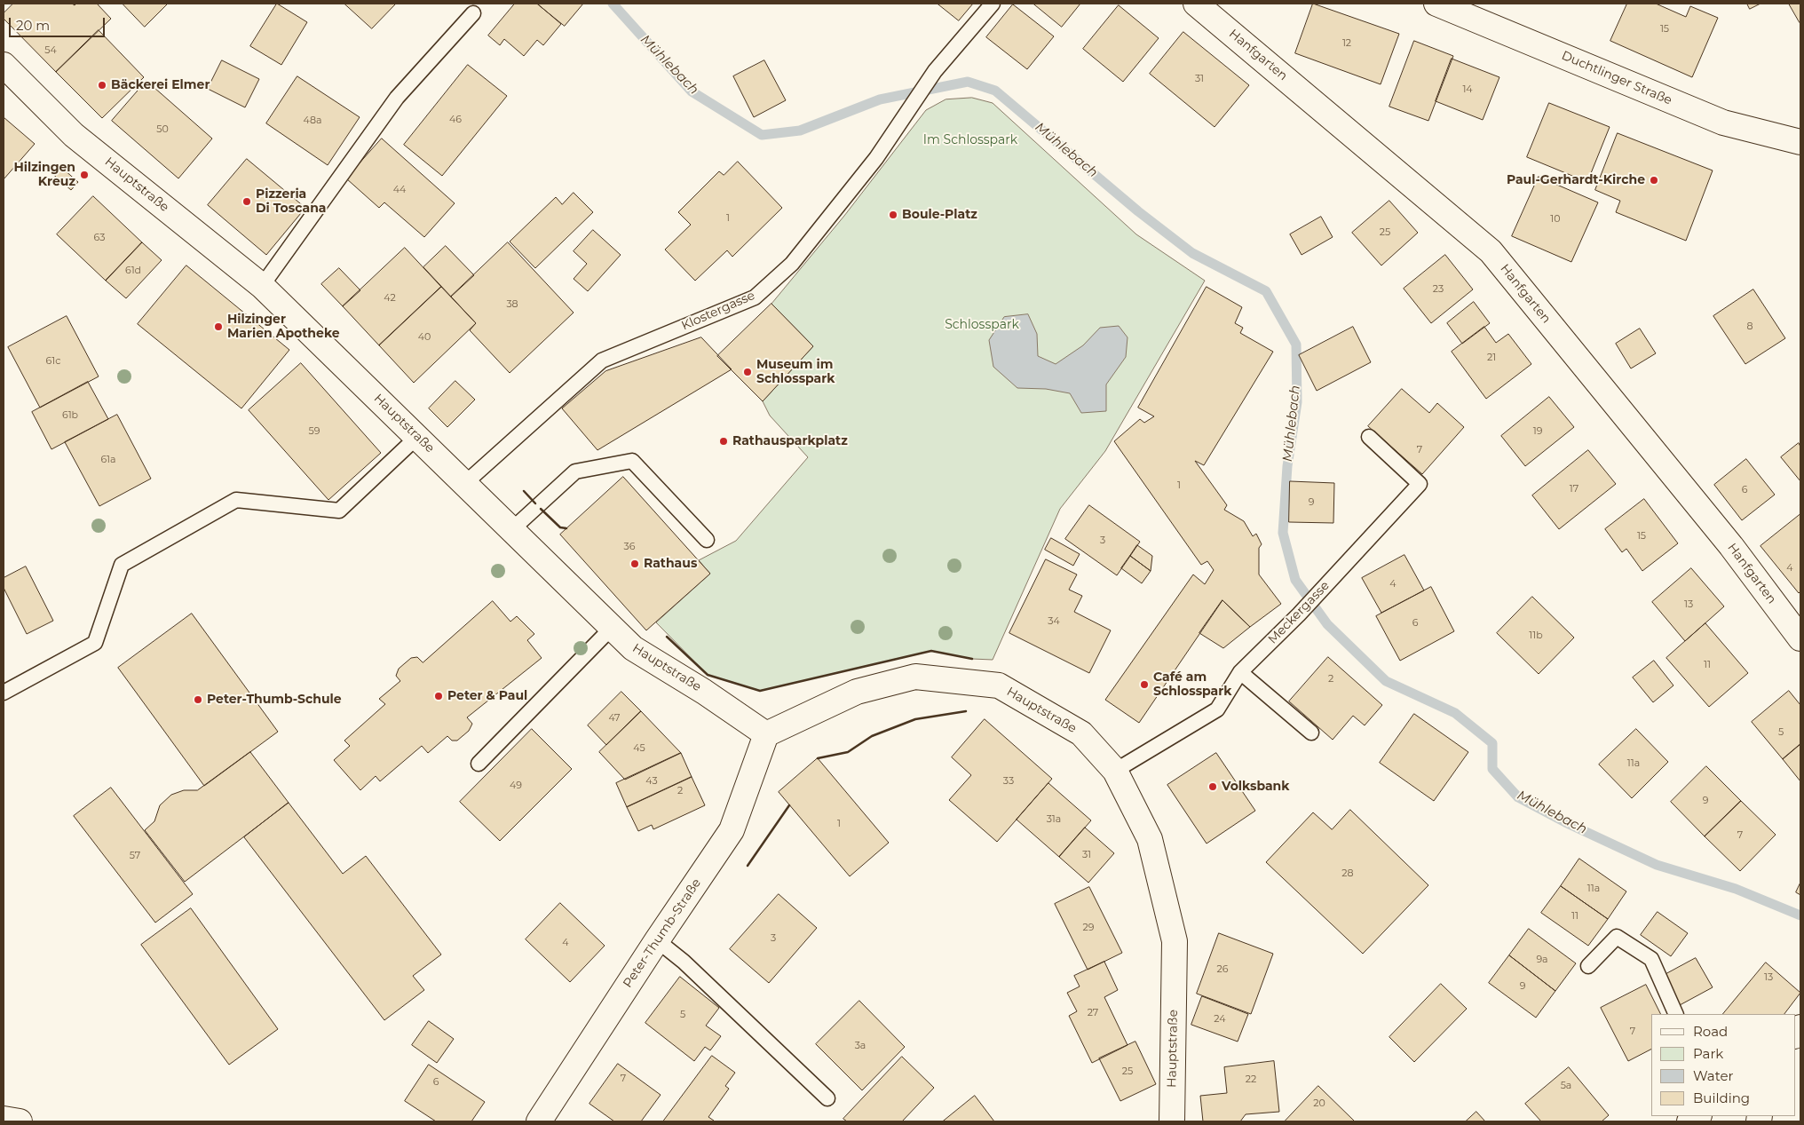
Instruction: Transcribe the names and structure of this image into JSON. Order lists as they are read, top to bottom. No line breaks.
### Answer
{"streets":{"street":["Hanfgarten","Duchtlinger Straße","Hauptstraße","Peter-Thumb-Straße"],"lane":["Klostergasse","Meckergasse"]},"crossings":[["Hauptstraße","Klostergasse"],["Hauptstraße","Meckergasse"],["Hauptstraße","Peter-Thumb-Straße"]],"water":["Mühlebach"],"parks":["Im Schlosspark","Schlosspark"],"places":["Bäckerei Elmer","Hilzingen Kreuz","Paul-Gerhardt-Kirche","Pizzeria Di Toscana","Boule-Platz","Hilzinger Marien Apotheke","Museum im Schlosspark","Rathausparkplatz","Rathaus","Café am Schlosspark","Peter & Paul","Peter-Thumb-Schule","Volksbank"],"house_numbers":["15","12","54","31","14","46","48a","50","44","1","10","25","63","61d","23","42","38","8","40","21","61c","61b","59","19","7","61a","1","17","6","9","15","3","36","4","4","13","34","6","11b","11","2","47","5","45","11a","43","33","49","2","9","31a","1","7","31","57","28","11a","11","29","3","4","9a","26","13","9","27","5","24","7","3a","25","7","22","6","5a","20"],"legend":["Road","Park","Water","Building"],"scale_bar":"20 m"}
